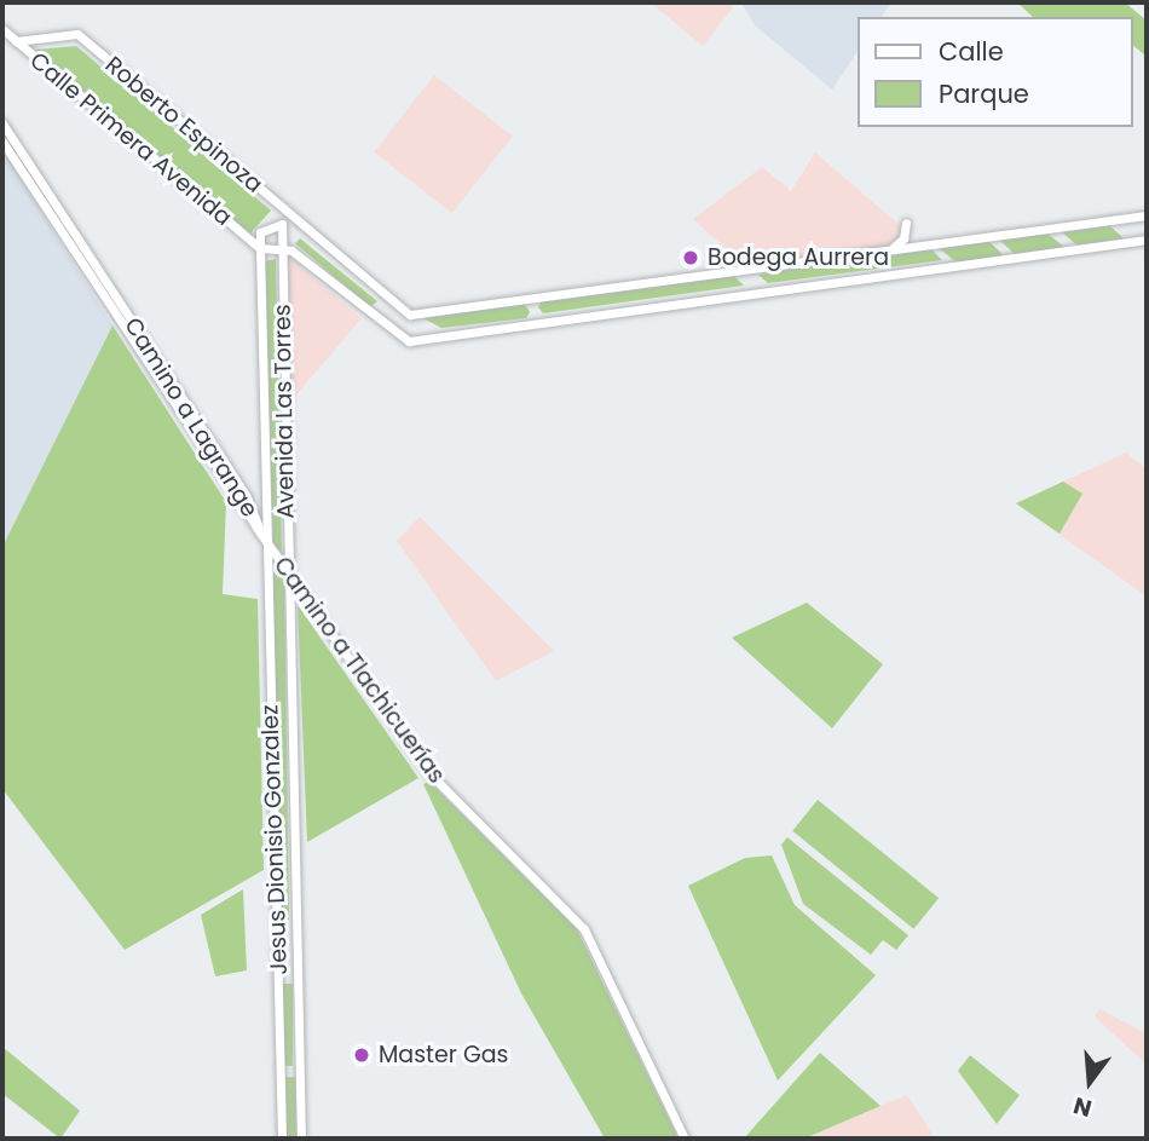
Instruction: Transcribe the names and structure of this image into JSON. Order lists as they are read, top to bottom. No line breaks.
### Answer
{"streets":{"street":["Roberto Espinoza","Calle Primera Avenida","Avenida Las Torres","Camino a Lagrange","Camino a Tlachicuerías","Jesus Dionisio Gonzalez"]},"crossings":[["Roberto Espinoza","Calle Primera Avenida"],["Calle Primera Avenida","Avenida Las Torres"],["Avenida Las Torres","Camino a Tlachicuerías"],["Avenida Las Torres","Jesus Dionisio Gonzalez"],["Camino a Lagrange","Camino a Tlachicuerías"],["Camino a Tlachicuerías","Jesus Dionisio Gonzalez"]],"places":["Bodega Aurrera","Master Gas"],"legend":["Calle","Parque"],"north":"bottom"}
